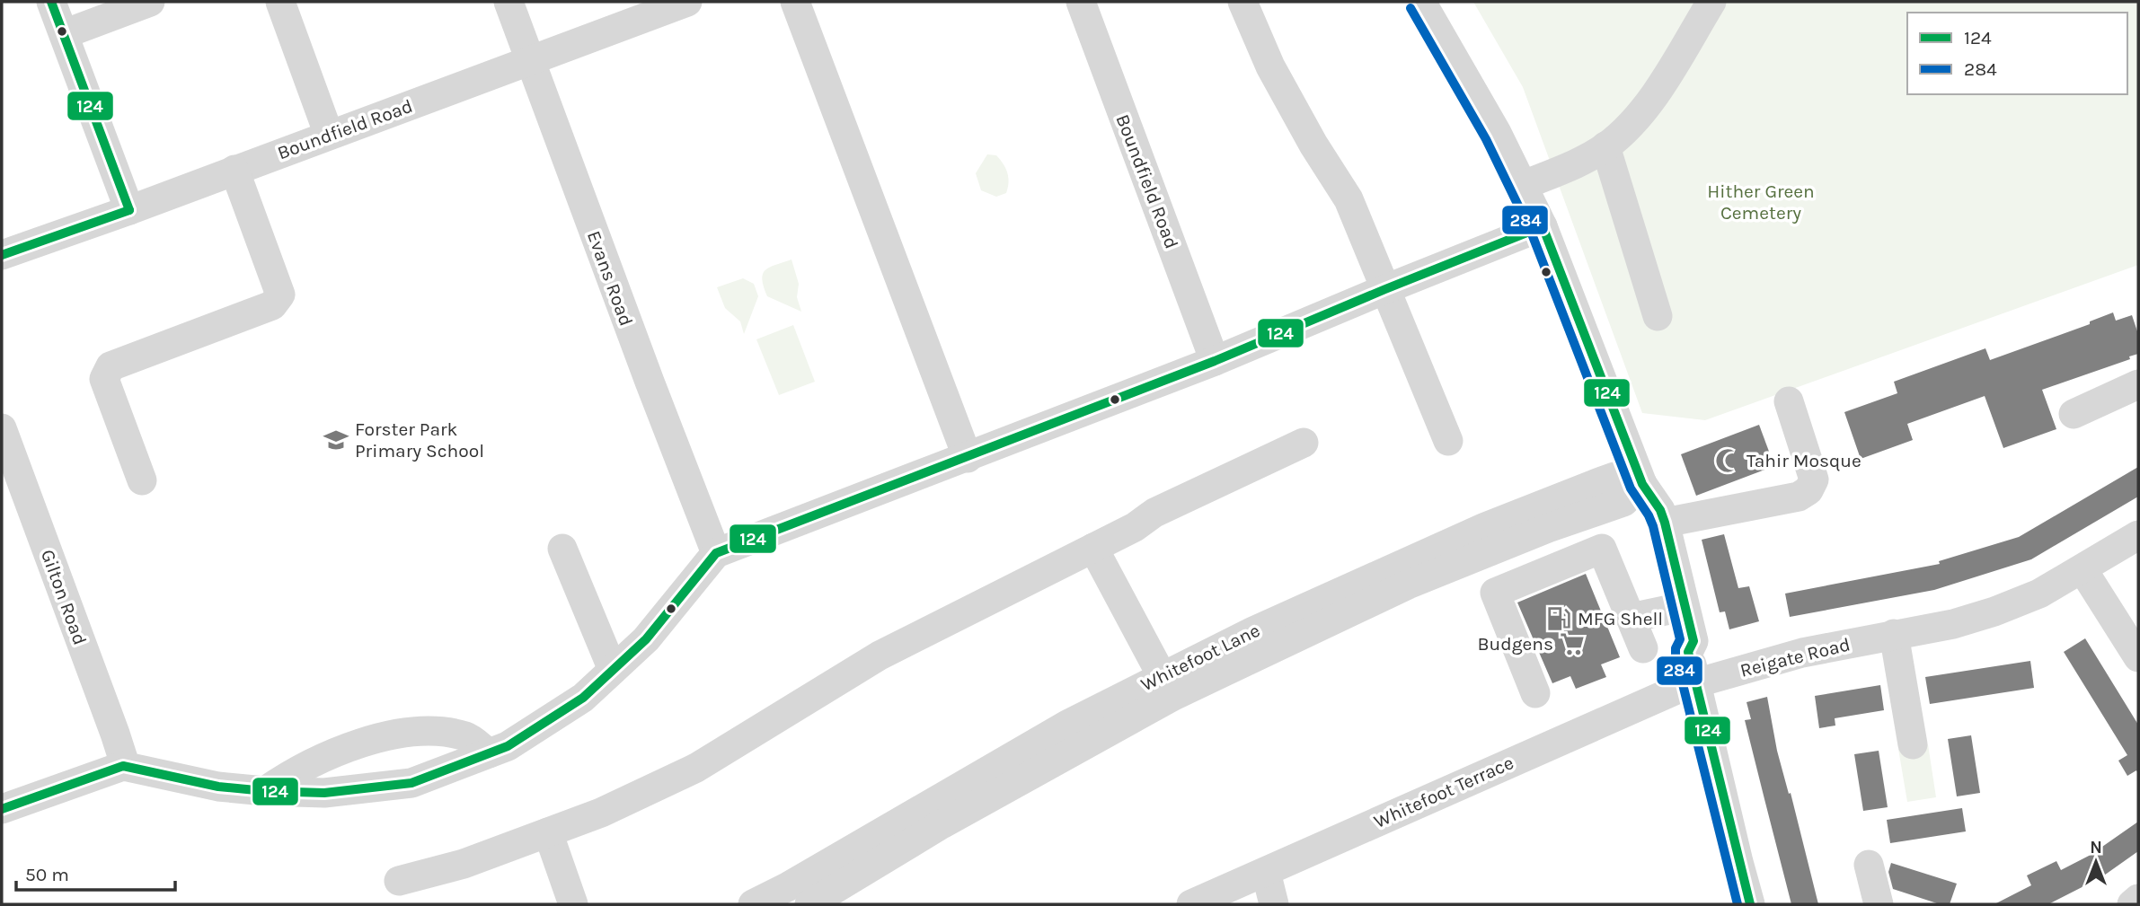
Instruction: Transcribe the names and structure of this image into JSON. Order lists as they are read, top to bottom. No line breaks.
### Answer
{"streets":{"street":["Boundfield Road","Evans Road","Gilton Road","Whitefoot Lane","Reigate Road","Whitefoot Terrace"]},"crossings":[["Boundfield Road","Evans Road"],["Reigate Road","Whitefoot Terrace"]],"parks":["Hither Green Cemetery"],"places":{"school or university":["Forster Park Primary School"],"mosque":["Tahir Mosque"],"fuel station":["MFG Shell"],"supermarket":["Budgens"]},"lines":["transit line 124","transit line 284"],"legend":["124","284"],"scale_bar":"50 m","north":"top"}
